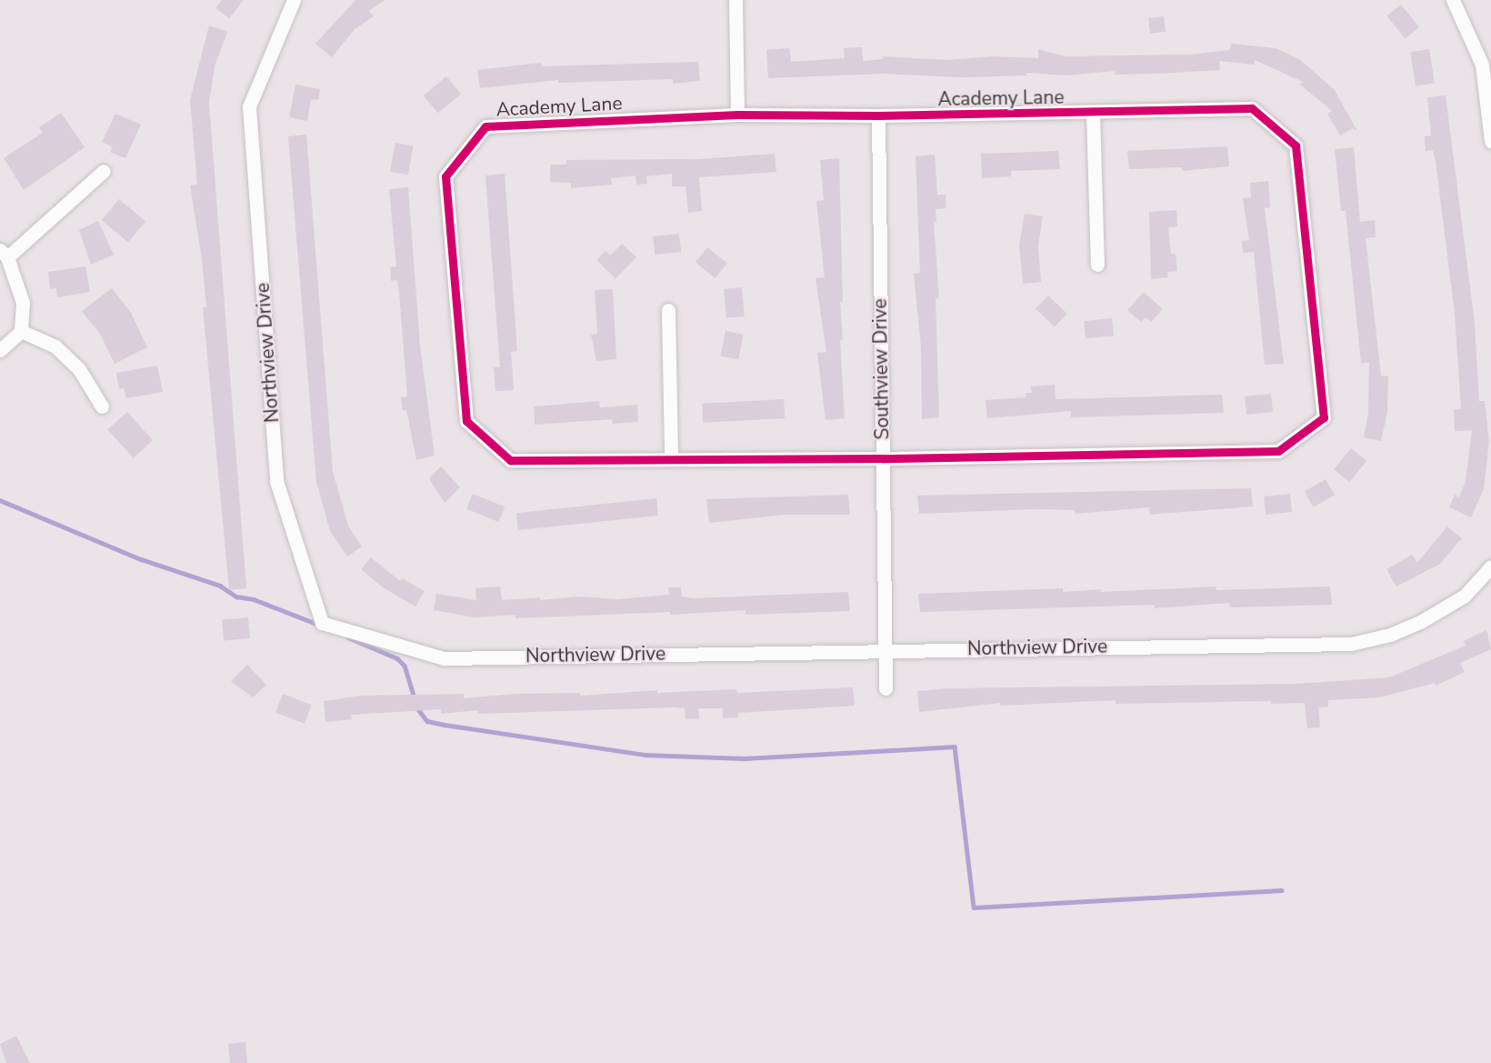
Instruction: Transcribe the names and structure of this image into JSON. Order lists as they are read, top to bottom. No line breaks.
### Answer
{"streets":{"street":["Academy Lane","Northview Drive","Southview Drive"]},"crossings":[["Academy Lane","Southview Drive"],["Northview Drive","Southview Drive"]]}
